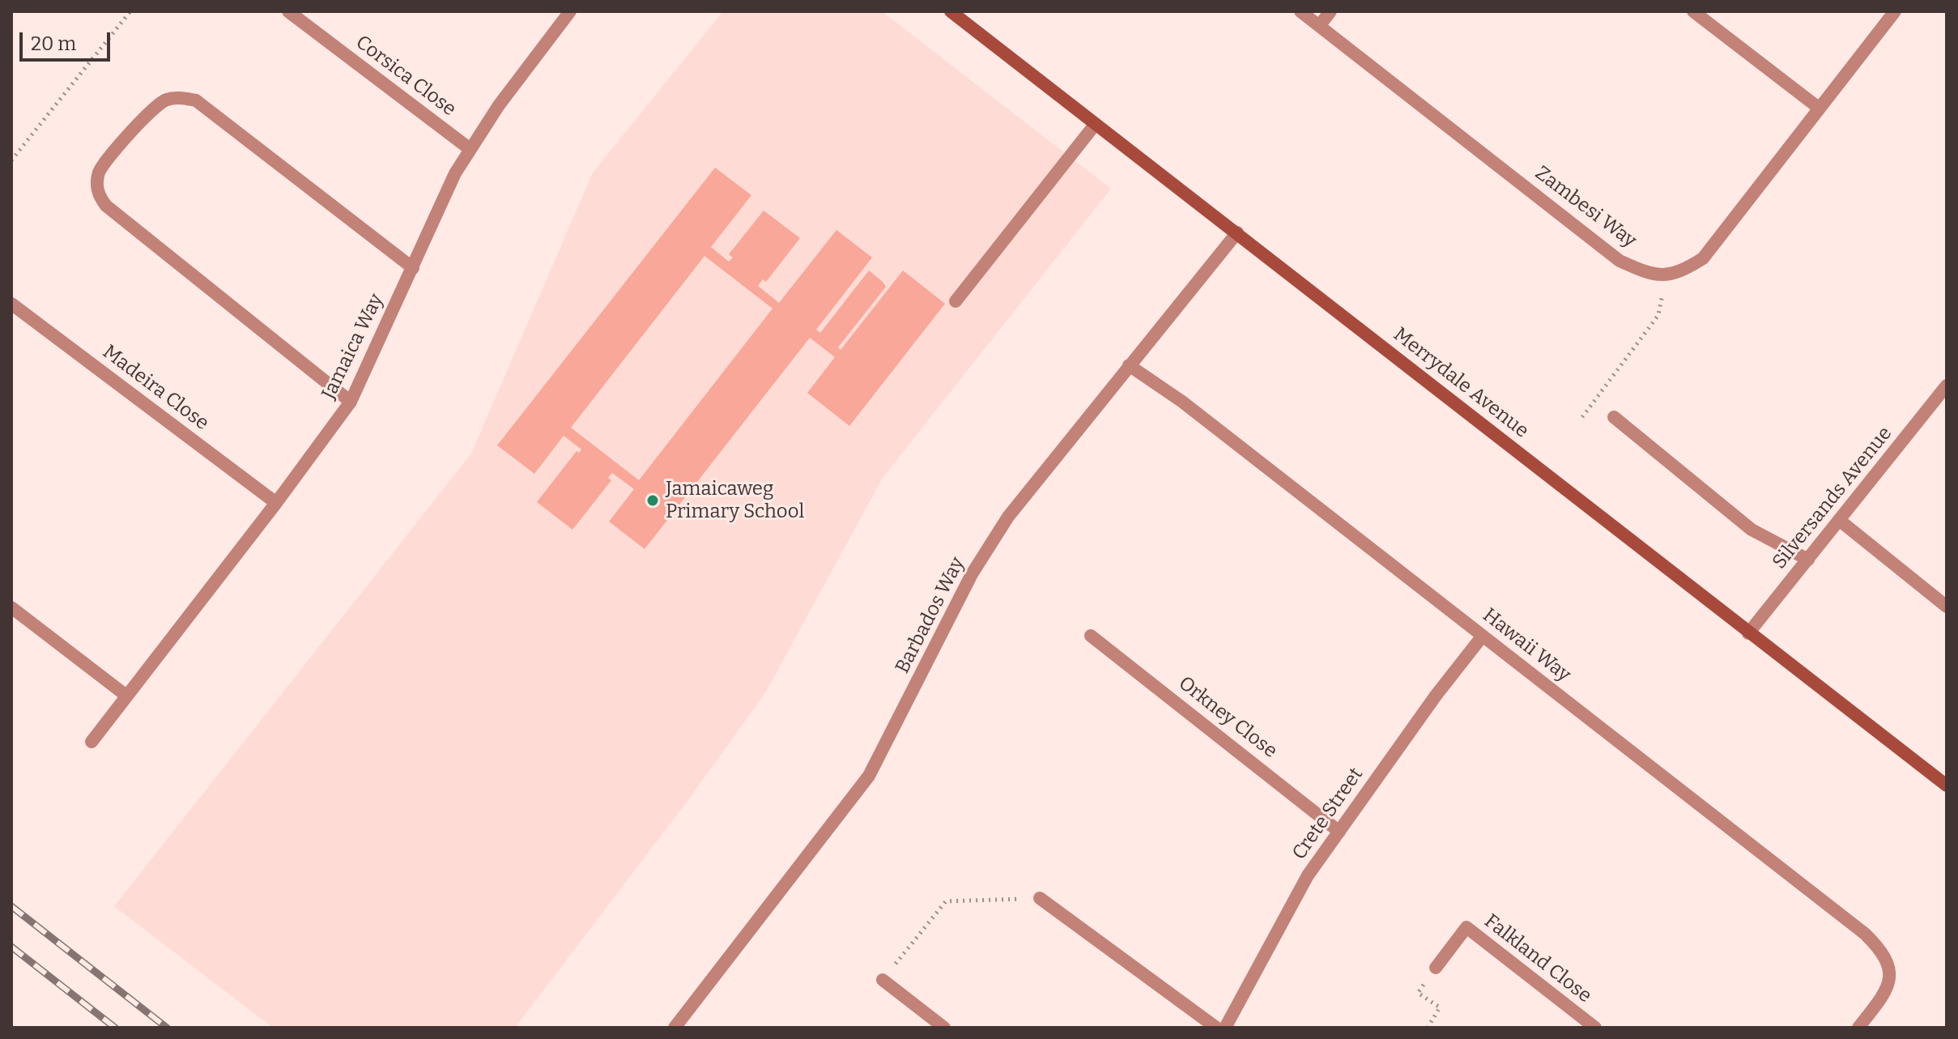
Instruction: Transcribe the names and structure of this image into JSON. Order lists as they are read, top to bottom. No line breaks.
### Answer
{"streets":{"street":["Corsica Close","Zambesi Way","Jamaica Way","Merrydale Avenue","Madeira Close","Silversands Avenue","Barbados Way","Hawaii Way","Orkney Close","Crete Street","Falkland Close"]},"crossings":[["Corsica Close","Jamaica Way"],["Jamaica Way","Madeira Close"],["Merrydale Avenue","Silversands Avenue"],["Merrydale Avenue","Barbados Way"],["Barbados Way","Hawaii Way"],["Hawaii Way","Crete Street"],["Orkney Close","Crete Street"]],"places":["Jamaicaweg Primary School"],"scale_bar":"20 m"}
